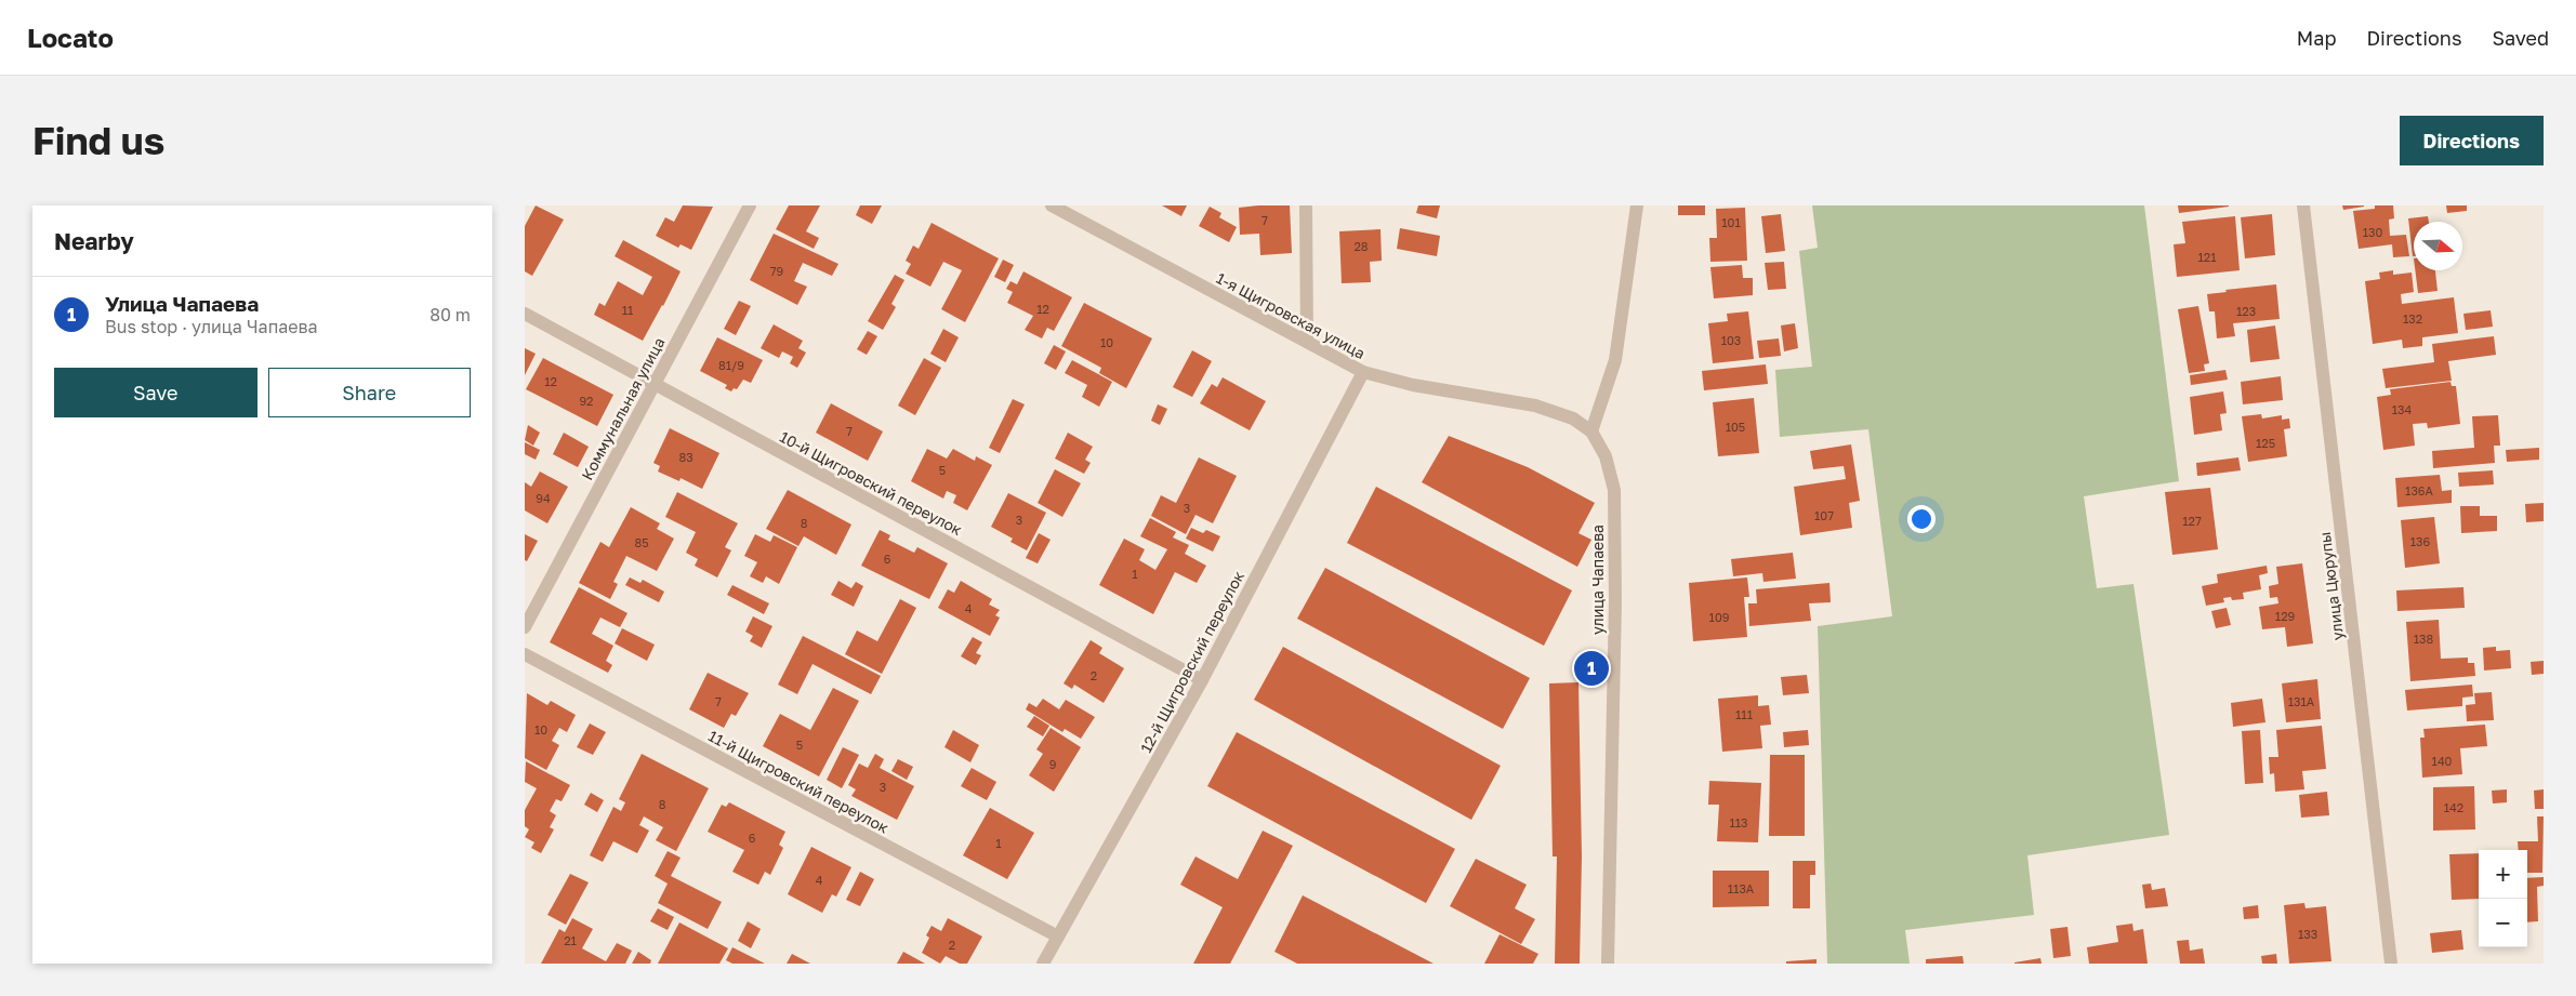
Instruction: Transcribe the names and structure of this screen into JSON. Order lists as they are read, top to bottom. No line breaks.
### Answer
{"streets":{"street":["1-я Щигровская улица","Коммунальная улица","10-й Щигровский переулок","улица Чапаева","улица Цюрупы","12-й Щигровский переулок","11-й Щигровский переулок"]},"crossings":[["1-я Щигровская улица","улица Чапаева"],["1-я Щигровская улица","12-й Щигровский переулок"],["Коммунальная улица","10-й Щигровский переулок"],["10-й Щигровский переулок","12-й Щигровский переулок"],["12-й Щигровский переулок","11-й Щигровский переулок"]],"house_numbers":["7","101","130","28","121","79","12","11","123","132","103","10","81/9","12","92","134","105","7","125","83","5","136А","94","3","107","3","127","8","136","85","6","1","4","129","109","138","2","7","131А","111","10","5","140","9","3","8","142","113","6","1","4","113А","133","21","2"],"north":"right","page":{"header":"Locato","nav":["Map","Directions","Saved"],"buttons":["Directions",["Save","Share"]],"title":"Find us","heading":"Nearby","list":[{"mark":"1","name":"Улица Чапаева","note":"Bus stop · улица Чапаева","value":"80 m"}],"pins":"1","map_buttons":["+","−"]}}
